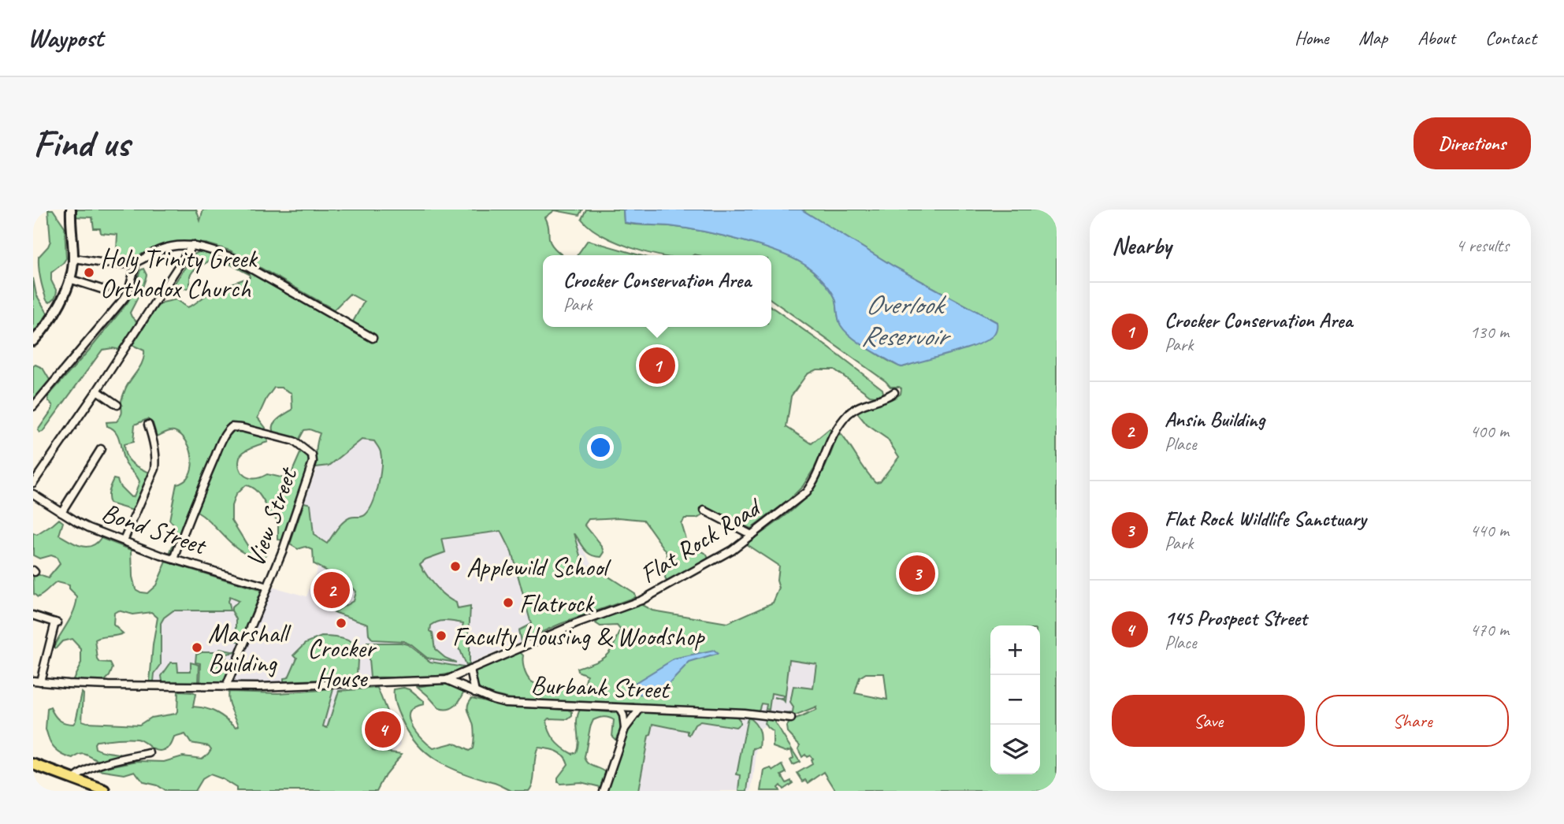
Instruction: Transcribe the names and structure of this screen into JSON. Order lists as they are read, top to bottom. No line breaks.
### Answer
{"streets":{"street":["View Street","Bond Street","Flat Rock Road","Burbank Street"]},"crossings":[["View Street","Bond Street"],["Flat Rock Road","Burbank Street"]],"water":["Overlook Reservoir"],"places":["Holy Trinity Greek Orthodox Church","Applewild School","Flatrock","Crocker House","Faculty Housing & Woodshop","Marshall Building"],"page":{"header":"Waypost","nav":["Home","Map","About","Contact"],"buttons":["Directions",["Save","Share"]],"title":"Find us","heading":["Nearby","4 results"],"popup":["Crocker Conservation Area","Park"],"list":[{"mark":"1","name":"Crocker Conservation Area","note":"Park","value":"130 m"},{"mark":"2","name":"Ansin Building","note":"Place","value":"400 m"},{"mark":"3","name":"Flat Rock Wildlife Sanctuary","note":"Park","value":"440 m"},{"mark":"4","name":"145 Prospect Street","note":"Place","value":"470 m"}],"pins":["1","3","2","4"],"map_buttons":["+","−"]}}
